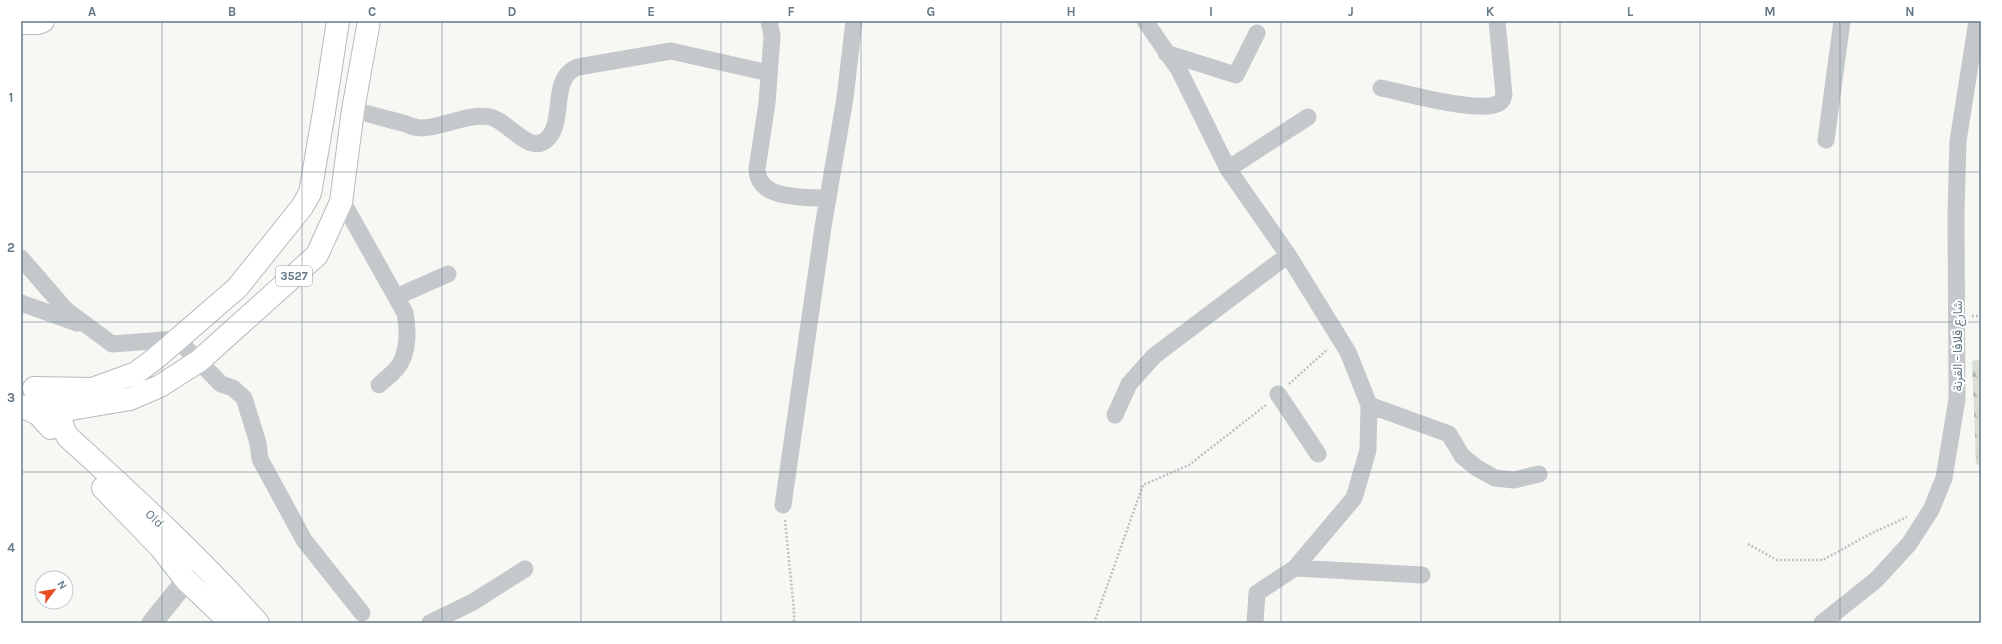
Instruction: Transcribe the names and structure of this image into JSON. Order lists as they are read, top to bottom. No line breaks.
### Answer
{"streets":{"main road":["3527","Old"],"street":["شارع قلافا - القرنة"]},"crossings":[["3527","Old"]],"north":"top right","grid":{"columns":["A","B","C","D","E","F","G","H","I","J","K","L","M","N"],"rows":["1","2","3","4"]}}
